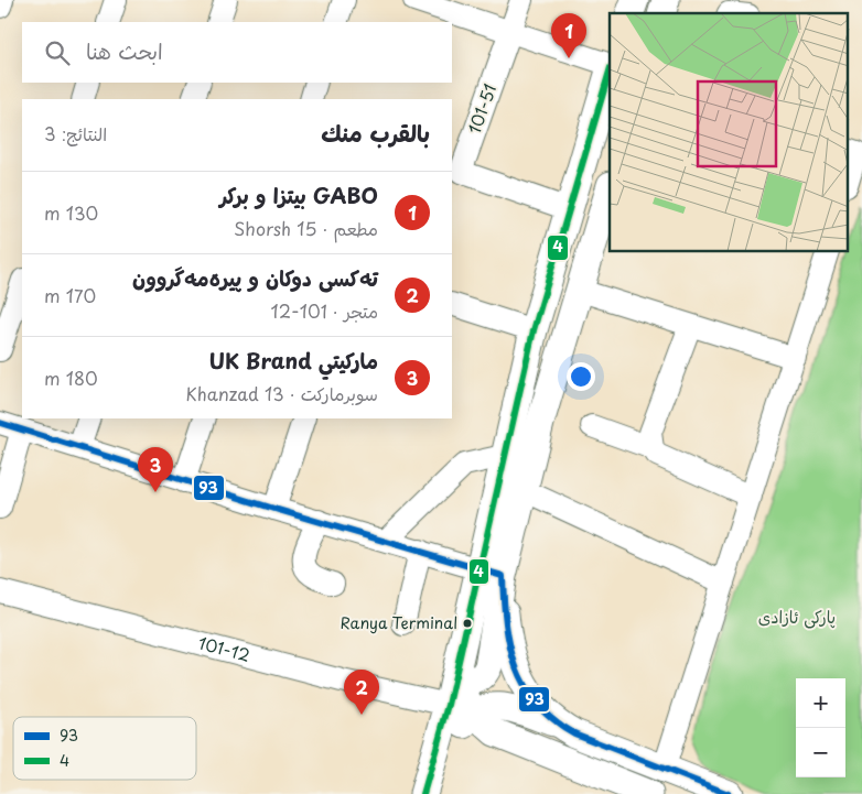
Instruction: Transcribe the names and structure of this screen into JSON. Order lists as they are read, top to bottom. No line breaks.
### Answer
{"streets":{"street":["101-51","101-12"]},"parks":["پارکی ئازادی"],"places":["Ranya Terminal"],"lines":["transit line 4","transit line 93"],"legend":["93","4"],"page":{"pins":["1","3","2"],"search":"ابحث هنا","heading":["بالقرب منك","النتائج: 3"],"list":[{"mark":"1","name":"GABO بيتزا و بركر","note":"مطعم · Shorsh 15","value":"130 m"},{"mark":"2","name":"تەکسی دوکان و پیرەمەگروون","note":"متجر · 101-12","value":"170 m"},{"mark":"3","name":"مارکيتي UK Brand","note":"سوبرماركت · Khanzad 13","value":"180 m"}],"map_buttons":["+","−"]}}
